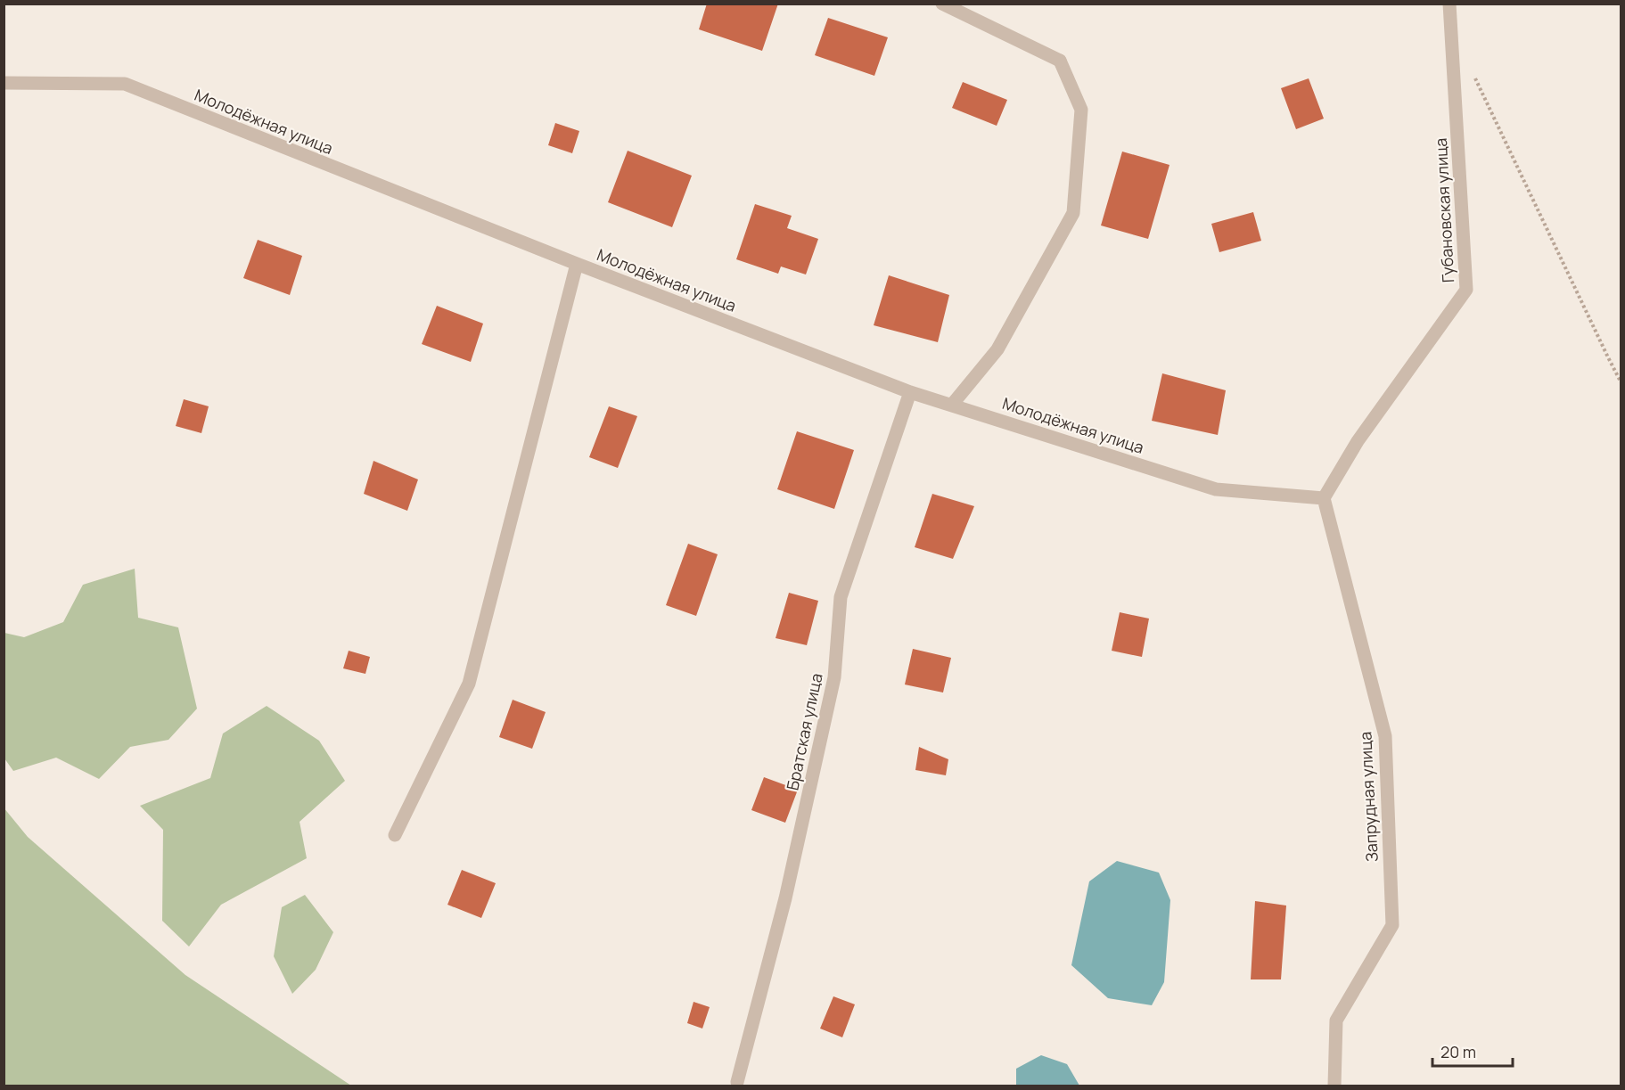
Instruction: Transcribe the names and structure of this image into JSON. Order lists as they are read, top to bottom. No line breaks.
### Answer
{"streets":{"street":["Молодёжная улица","Губановская улица","Братская улица","Запрудная улица"]},"crossings":[["Молодёжная улица","Губановская улица"],["Молодёжная улица","Братская улица"],["Молодёжная улица","Запрудная улица"],["Губановская улица","Запрудная улица"]],"scale_bar":"20 m"}
